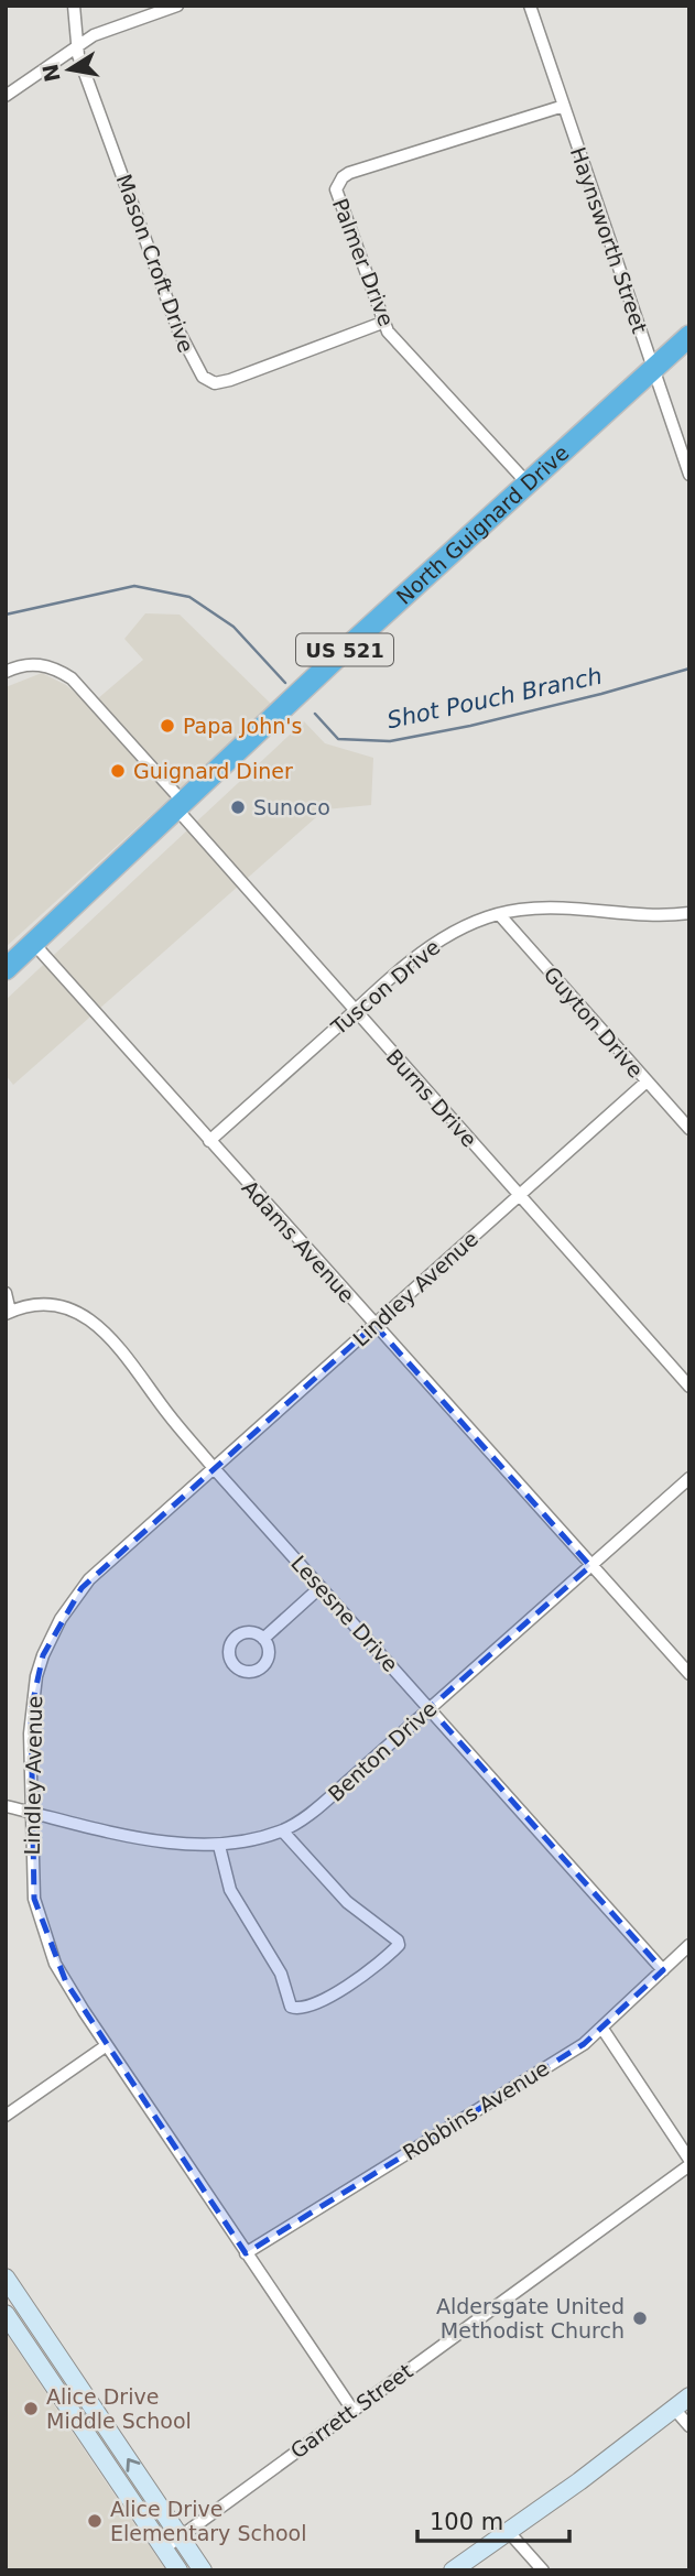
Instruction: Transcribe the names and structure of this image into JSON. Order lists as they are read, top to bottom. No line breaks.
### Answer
{"streets":{"highway":["North Guignard Drive","US 521"],"street":["Haynsworth Street","Palmer Drive","Mason Croft Drive","Tuscon Drive","Guyton Drive","Burns Drive","Adams Avenue","Lindley Avenue","Lesesne Drive","Benton Drive","Robbins Avenue","Garrett Street"]},"crossings":[["Haynsworth Street","Palmer Drive"],["Haynsworth Street","North Guignard Drive"],["Palmer Drive","Mason Croft Drive"],["Palmer Drive","North Guignard Drive"],["North Guignard Drive","Burns Drive"],["North Guignard Drive","Adams Avenue"],["Tuscon Drive","Guyton Drive"],["Tuscon Drive","Burns Drive"],["Tuscon Drive","Adams Avenue"],["Guyton Drive","Lindley Avenue"],["Burns Drive","Lindley Avenue"],["Adams Avenue","Lindley Avenue"],["Adams Avenue","Benton Drive"],["Lindley Avenue","Lesesne Drive"],["Lindley Avenue","Benton Drive"],["Lindley Avenue","Robbins Avenue"],["Lindley Avenue","Garrett Street"],["Lesesne Drive","Benton Drive"],["Lesesne Drive","Robbins Avenue"]],"water":["Shot Pouch Branch"],"places":["Papa John's","Guignard Diner","Sunoco","Aldersgate United Methodist Church","Alice Drive Middle School","Alice Drive Elementary School"],"scale_bar":"100 m","north":"left"}
